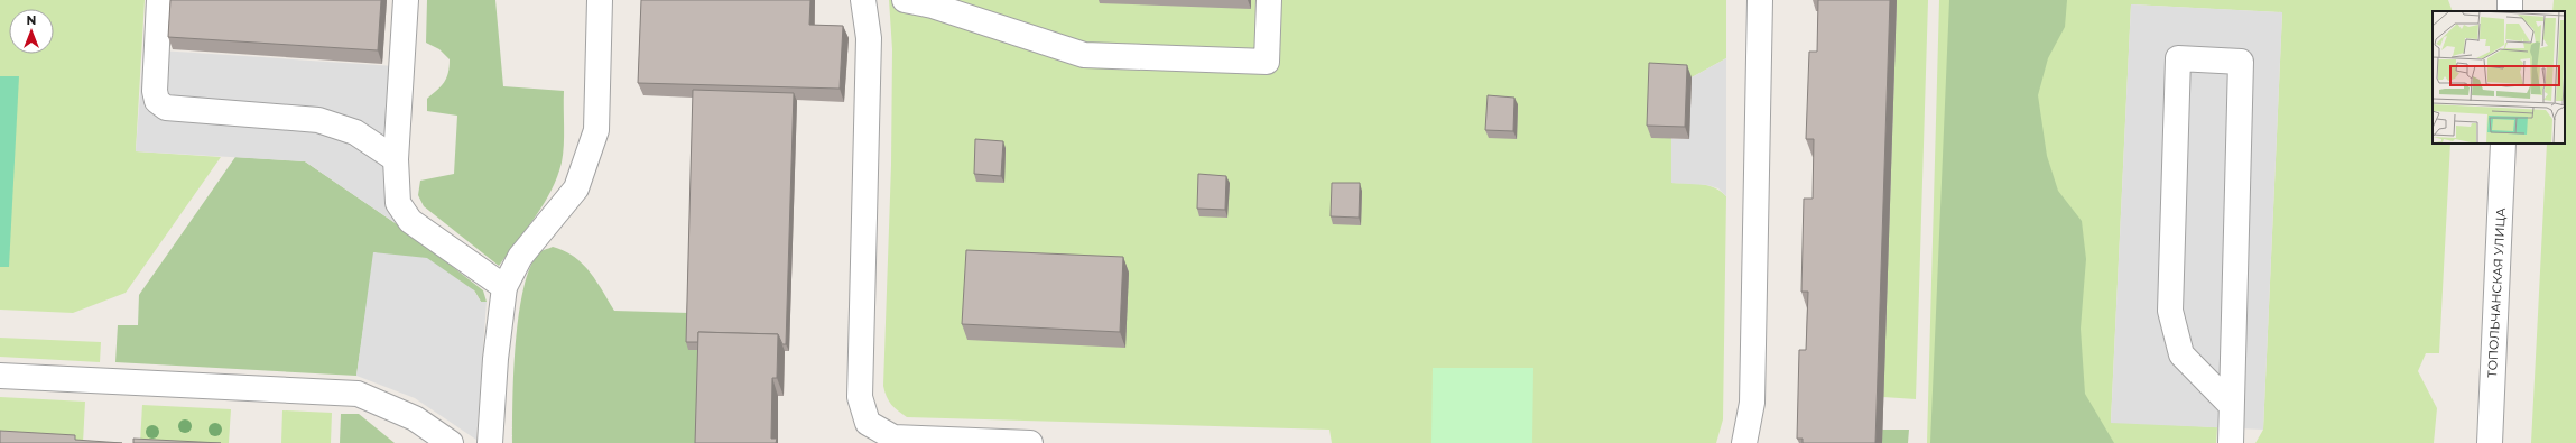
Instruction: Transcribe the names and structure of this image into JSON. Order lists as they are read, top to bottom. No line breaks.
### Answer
{"streets":{"street":["ТОПОЛЬЧАНСКАЯ УЛИЦА"]},"north":"top"}
